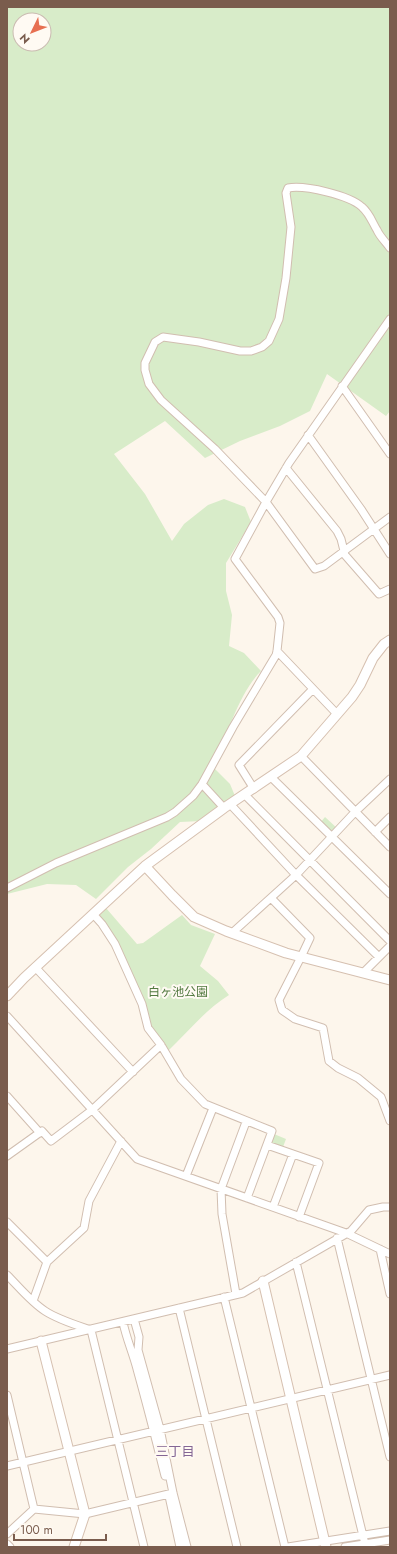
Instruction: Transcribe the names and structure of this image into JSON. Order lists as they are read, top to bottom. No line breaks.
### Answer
{"districts":["三丁目"],"parks":["白ヶ池公園"],"scale_bar":"100 m","north":"bottom left"}
